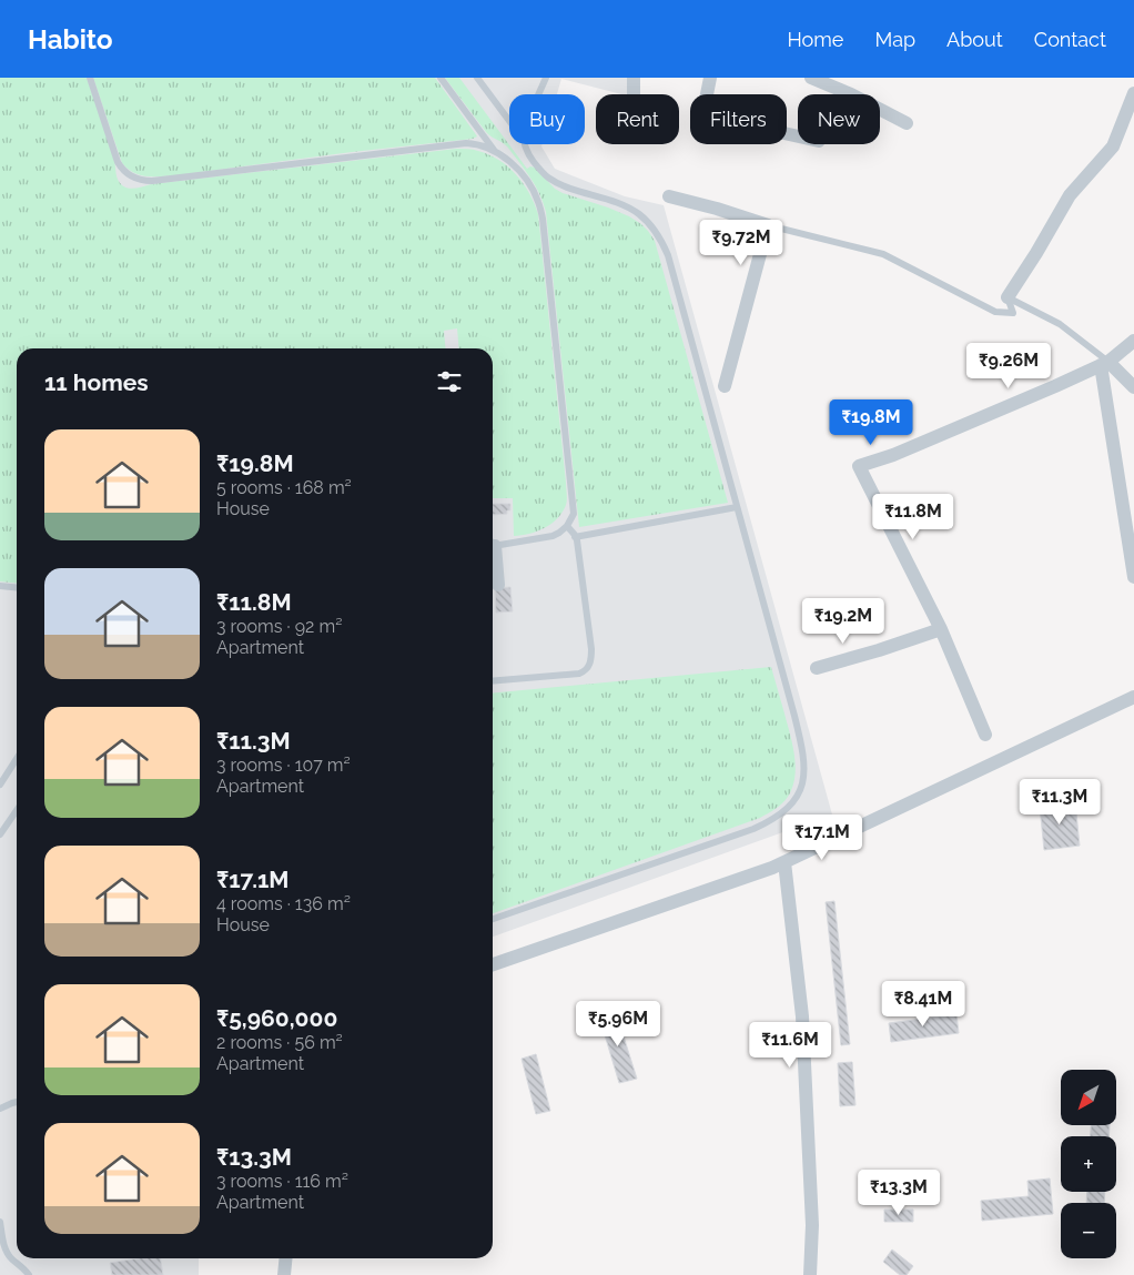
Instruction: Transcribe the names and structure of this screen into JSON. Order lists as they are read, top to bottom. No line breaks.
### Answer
{"north":"bottom left","page":{"header":"Habito","nav":["Home","Map","About","Contact"],"chip":["Buy","Rent","Filters","New"],"price":["₹9.72M","₹9.26M","₹19.8M","₹11.8M","₹19.2M","₹11.3M","₹17.1M","₹8.41M","₹5.96M","₹11.6M","₹13.3M"],"heading":"11 homes","list":[{"name":"₹19.8M","note":"5 rooms · 168 m² · House"},{"name":"₹11.8M","note":"3 rooms · 92 m² · Apartment"},{"name":"₹11.3M","note":"3 rooms · 107 m² · Apartment"},{"name":"₹17.1M","note":"4 rooms · 136 m² · House"},{"name":"₹5,960,000","note":"2 rooms · 56 m² · Apartment"},{"name":"₹13.3M","note":"3 rooms · 116 m² · Apartment"}],"map_buttons":["+","−"]}}
